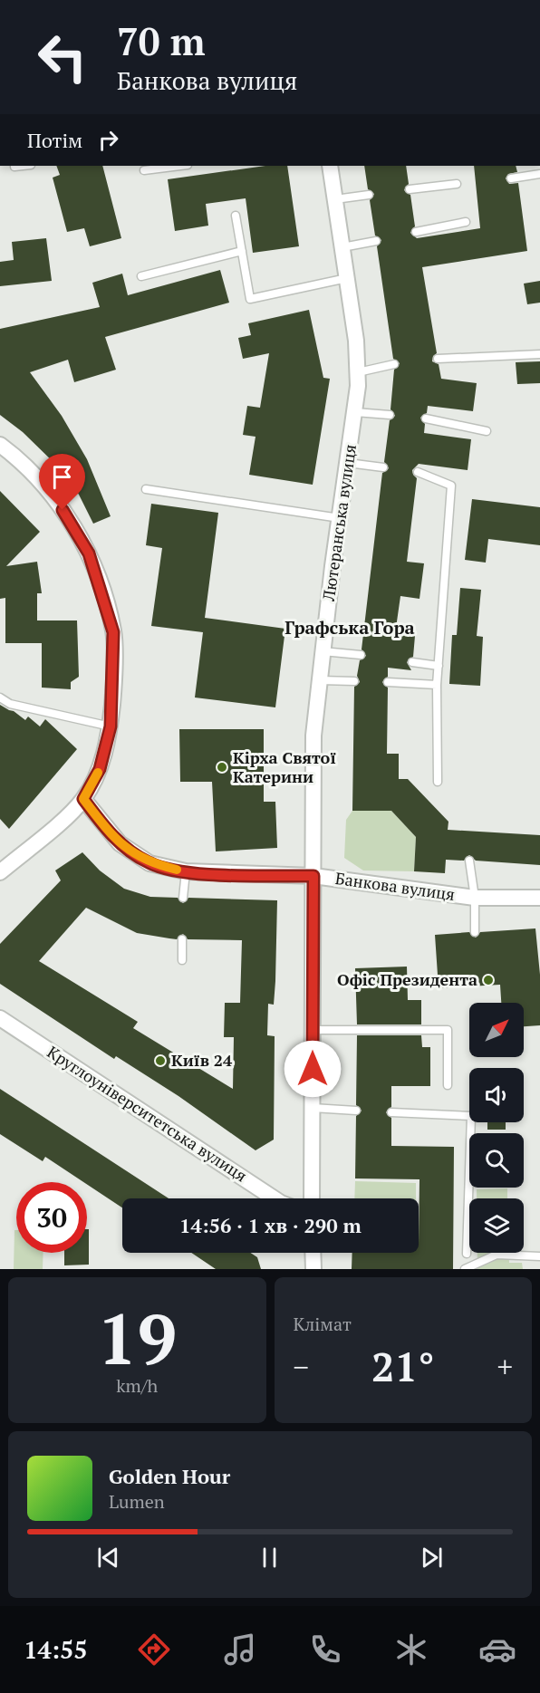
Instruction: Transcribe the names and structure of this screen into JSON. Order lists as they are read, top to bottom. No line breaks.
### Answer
{"streets":{"street":["Лютеранська вулиця","Банкова вулиця","Круглоуніверситетська вулиця"]},"crossings":[["Лютеранська вулиця","Банкова вулиця"]],"districts":["Графська Гора"],"places":["Кірха Святої Катерини","Офіс Президента","Київ 24"],"north":"top right","page":{"turn":["70 m","Банкова вулиця"],"then":"Потім","limit":"30","trip":"14:56 · 1 хв · 290 m","tile":[["19","km/h"],"Клімат"],"heat":["−","21°","+"],"song":["Golden Hour","Lumen"],"tabs":"14:55"}}
